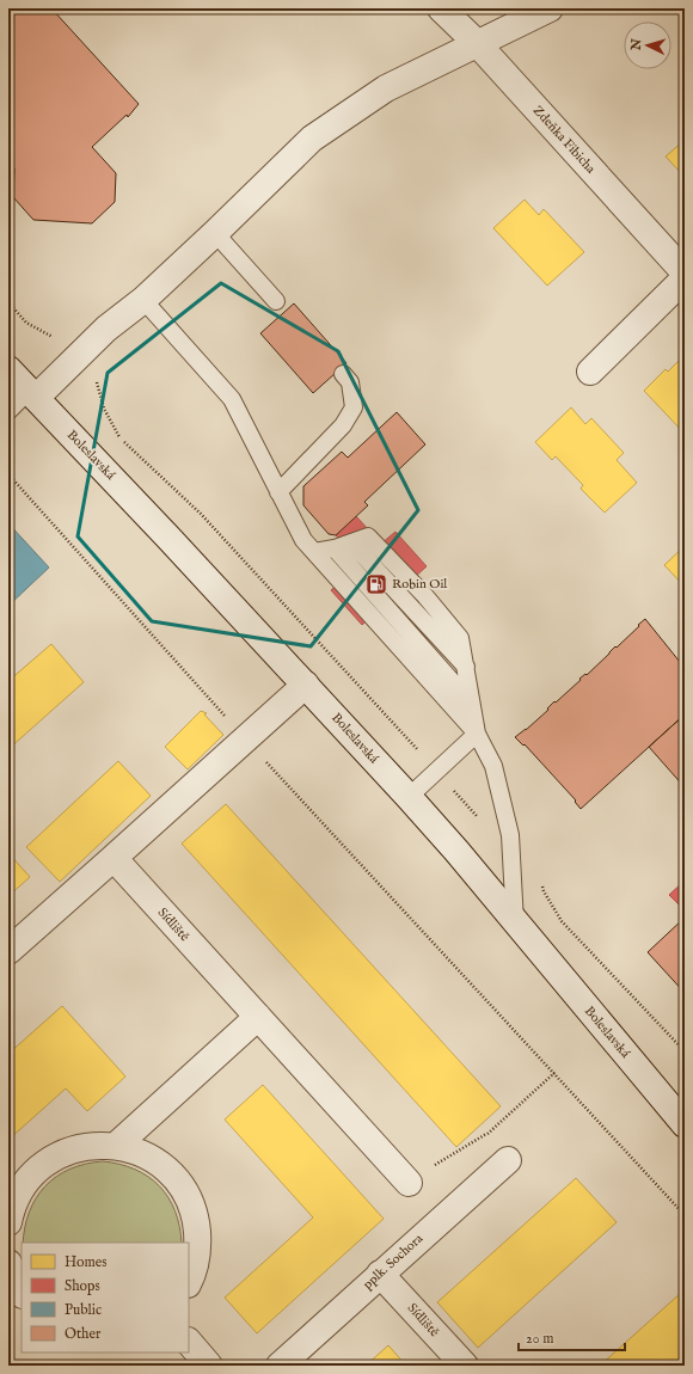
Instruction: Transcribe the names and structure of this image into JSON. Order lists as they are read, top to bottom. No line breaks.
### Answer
{"streets":{"street":["Zdeňka Fibicha","Boleslavská","Sídliště","pplk. Sochora"]},"crossings":[["Sídliště","pplk. Sochora"]],"places":{"fuel station":["Robin Oil"]},"legend":["Homes","Shops","Public","Other"],"scale_bar":"20 m","north":"left"}
